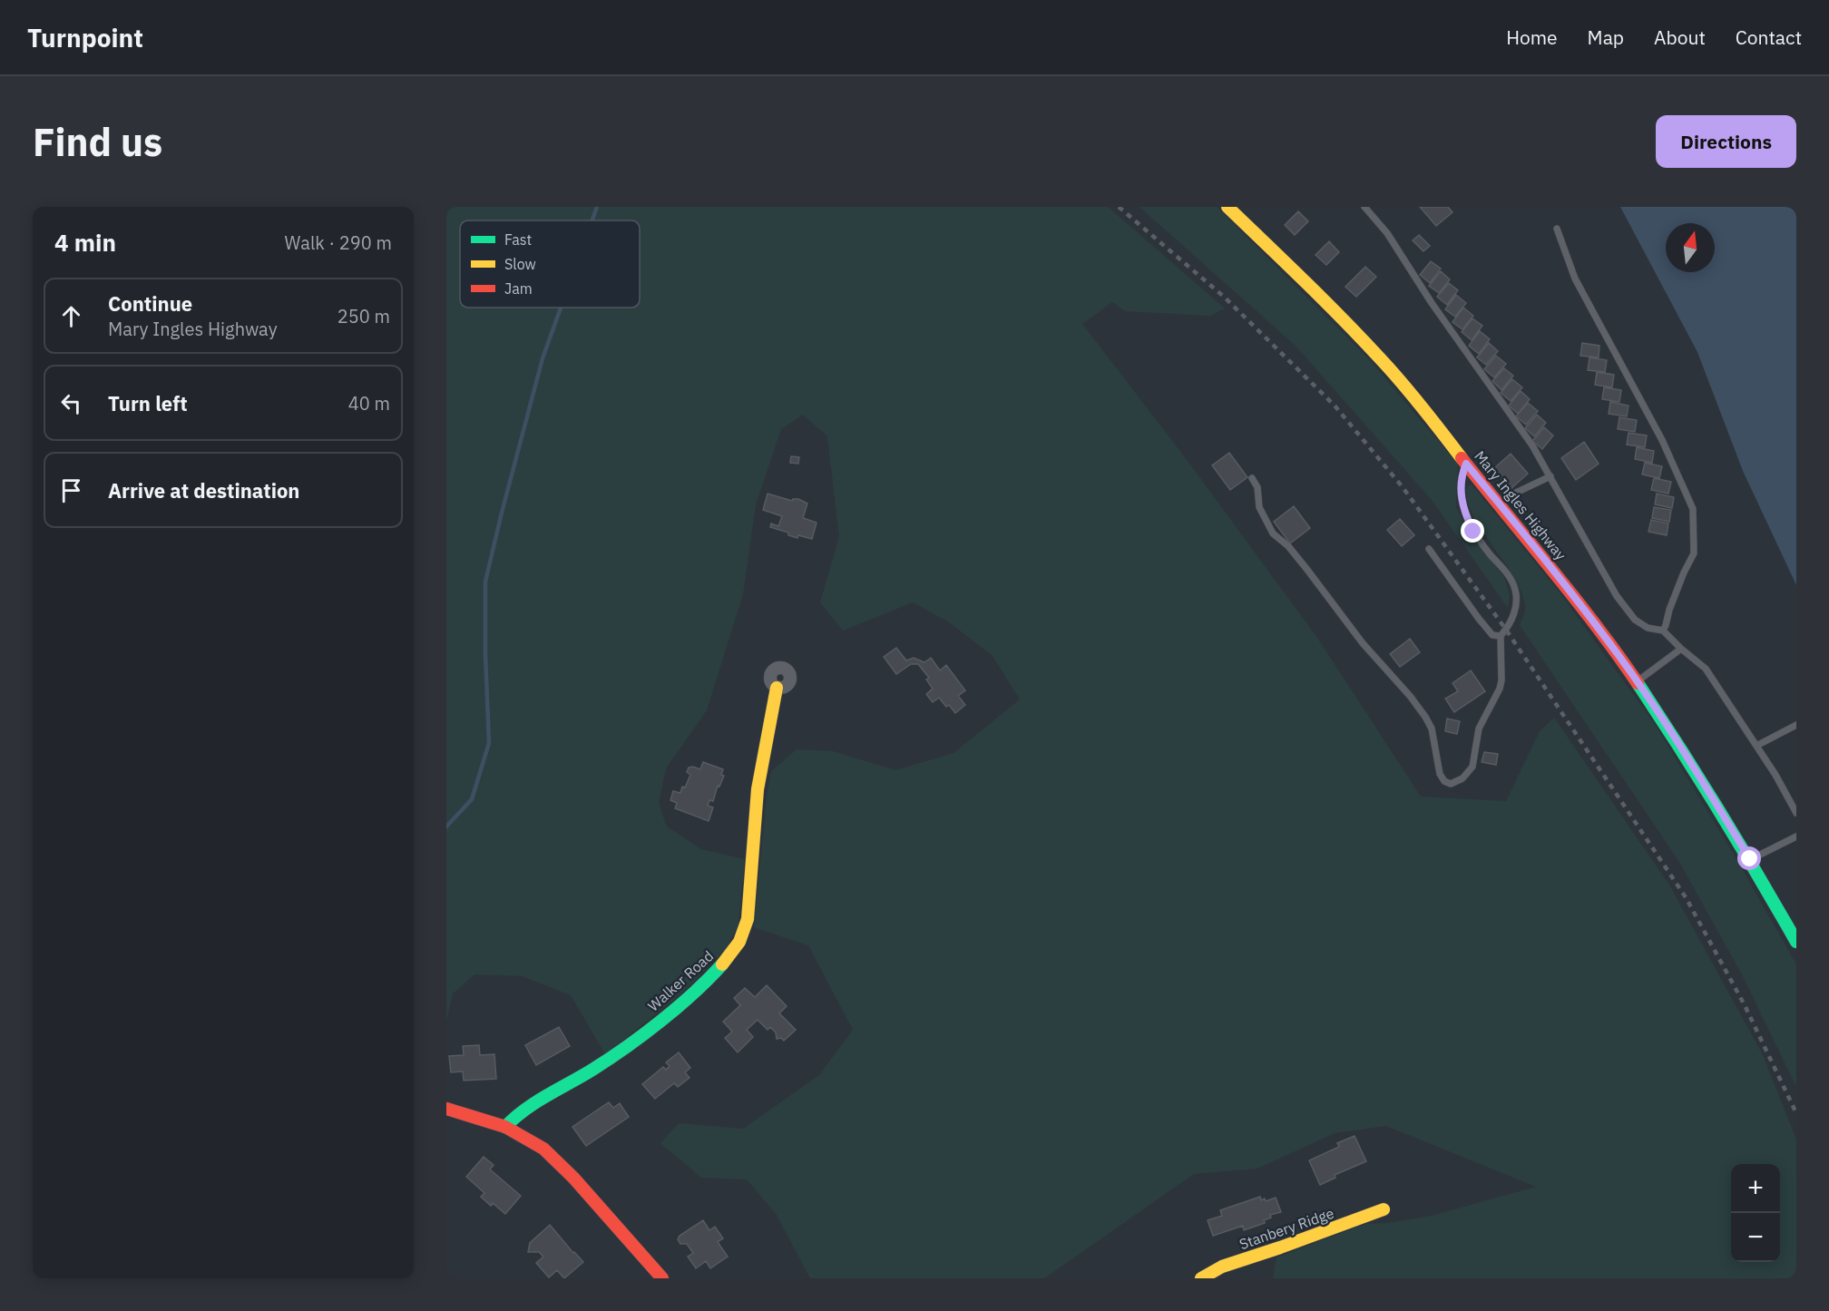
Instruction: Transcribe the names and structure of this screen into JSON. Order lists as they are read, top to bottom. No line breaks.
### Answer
{"streets":{"street":["Mary Ingles Highway","Walker Road","Stanbery Ridge"]},"legend":["Fast","Slow","Jam"],"north":"top","page":{"header":"Turnpoint","nav":["Home","Map","About","Contact"],"buttons":"Directions","title":"Find us","heading":["4 min","Walk · 290 m"],"list":[["Continue","Mary Ingles Highway","250 m"],["Turn left","40 m"],"Arrive at destination"],"map_buttons":["+","−"]}}
